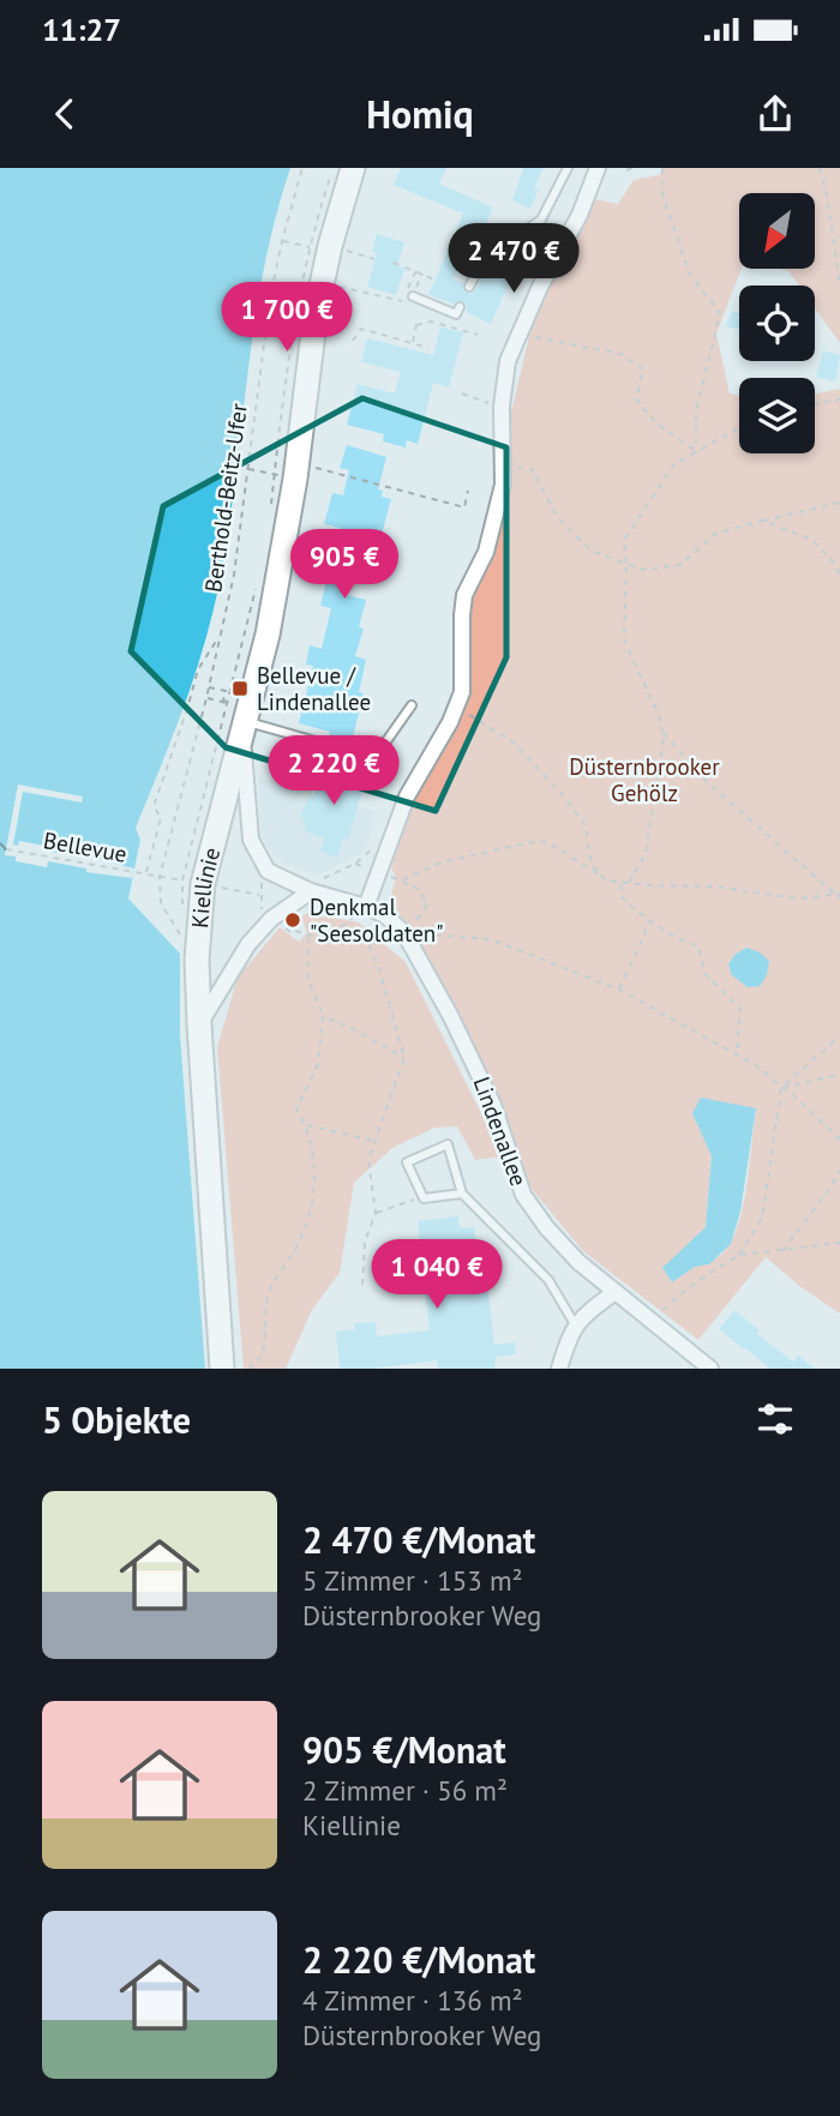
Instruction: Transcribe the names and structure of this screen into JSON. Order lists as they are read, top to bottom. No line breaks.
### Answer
{"streets":{"street":["Kiellinie","Lindenallee"],"path":["Berthold-Beitz-Ufer","Bellevue"]},"crossings":[["Berthold-Beitz-Ufer","Bellevue"],["Bellevue","Kiellinie"]],"parks":["Düsternbrooker Gehölz"],"places":{"transit":["Bellevue / Lindenallee"],"other":["Denkmal \"Seesoldaten\""]},"north":"bottom left","page":{"status":"11:27","header":"Homiq","price":["2 470 €","1 700 €","905 €","2 220 €","1 040 €"],"heading":"5 Objekte","list":[{"name":"2 470 €/Monat","note":"5 Zimmer · 153 m² · Düsternbrooker Weg"},{"name":"905 €/Monat","note":"2 Zimmer · 56 m² · Kiellinie"},{"name":"2 220 €/Monat","note":"4 Zimmer · 136 m² · Düsternbrooker Weg"}]}}
